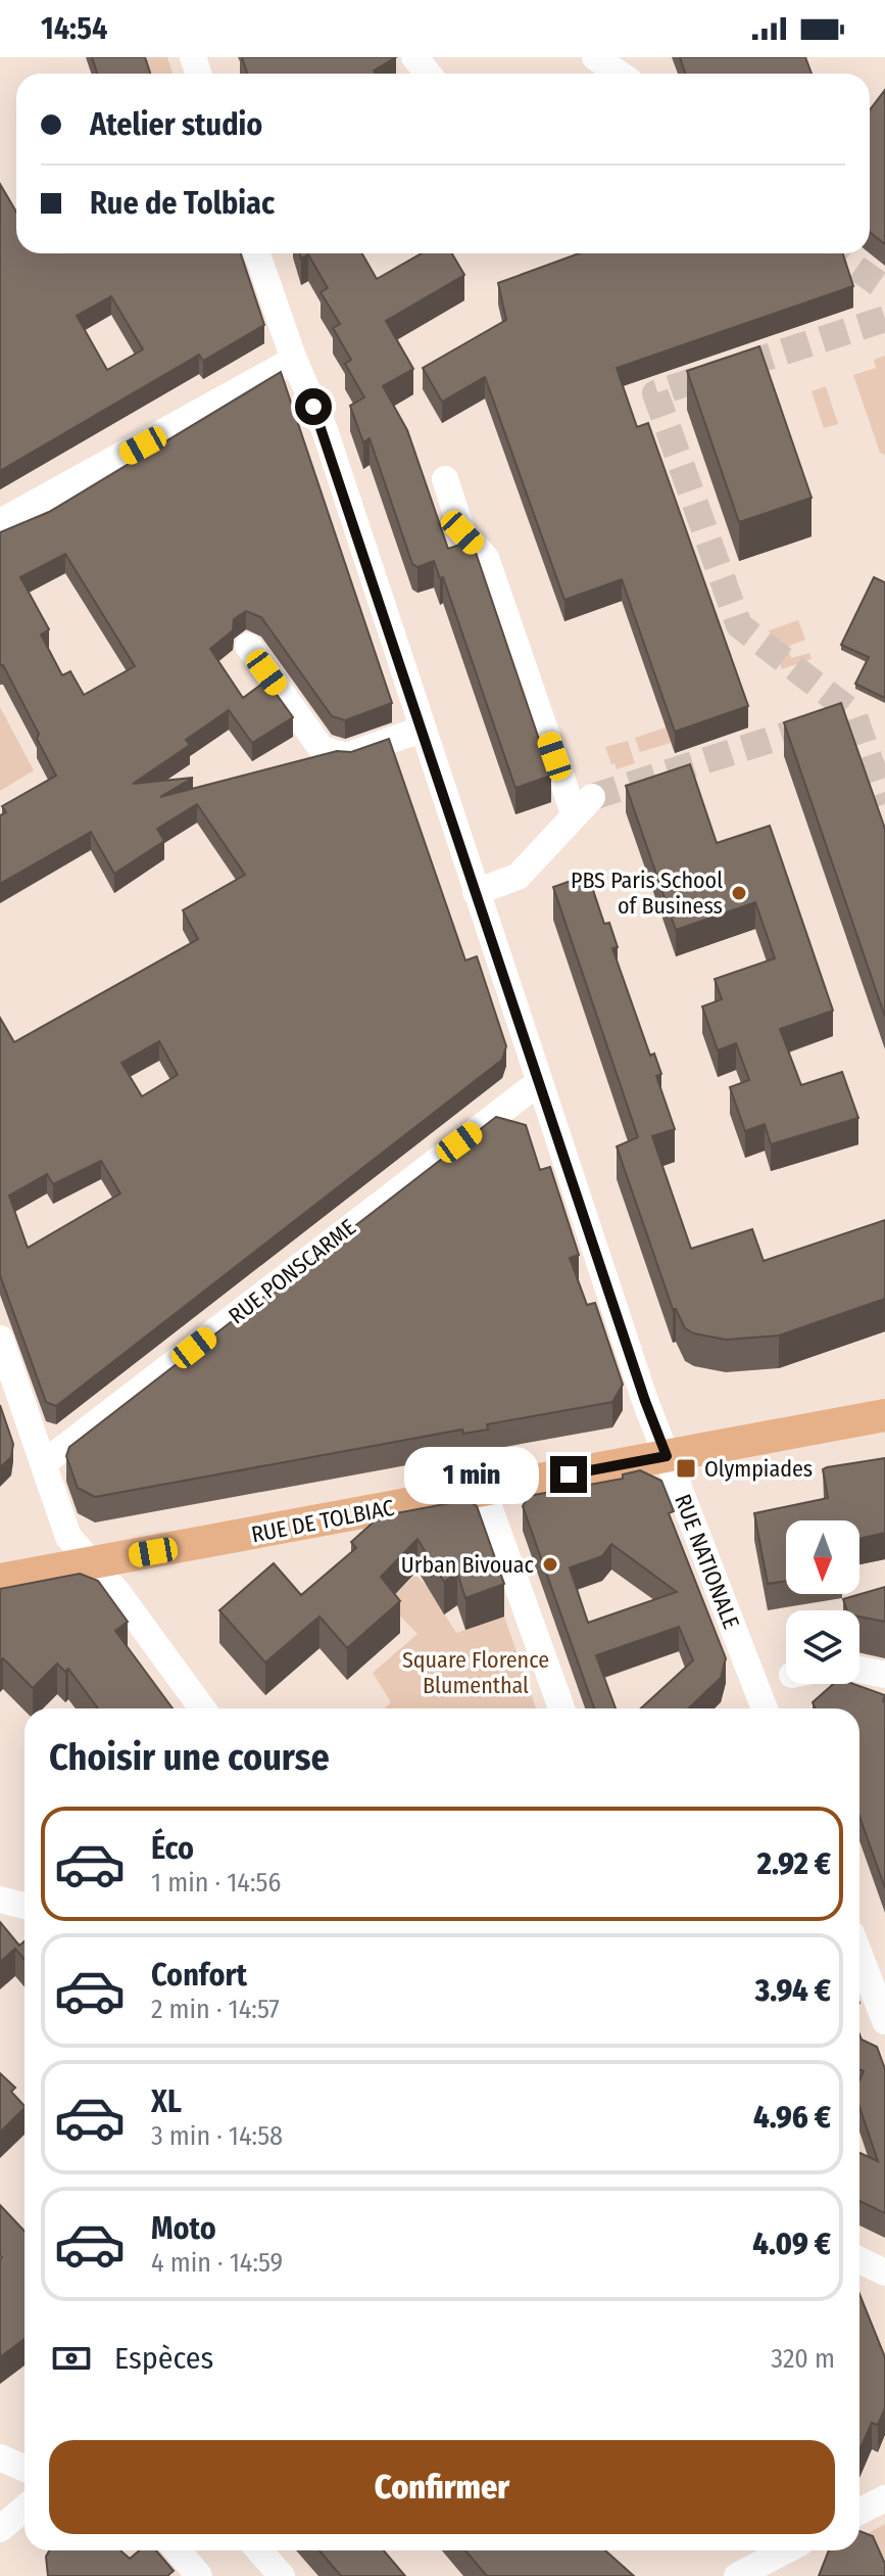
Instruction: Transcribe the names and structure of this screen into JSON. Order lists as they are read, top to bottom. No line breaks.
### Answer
{"streets":{"main road":["RUE DE TOLBIAC"],"street":["RUE PONSCARME","RUE NATIONALE"]},"crossings":[["RUE PONSCARME","RUE NATIONALE"],["RUE DE TOLBIAC","RUE NATIONALE"]],"parks":["Square Florence Blumenthal"],"places":{"other":["PBS Paris School of Business","Urban Bivouac"],"transit":["Olympiades"]},"north":"bottom","page":{"status":"14:54","banner":["Atelier studio","Rue de Tolbiac"],"bubble":"1 min","heading":"Choisir une course","list":[{"name":"Éco","note":"1 min · 14:56","value":"2.92 €"},{"name":"Confort","note":"2 min · 14:57","value":"3.94 €"},{"name":"XL","note":"3 min · 14:58","value":"4.96 €"},{"name":"Moto","note":"4 min · 14:59","value":"4.09 €"}],"pay":["Espèces","320 m"],"buttons":"Confirmer"}}
